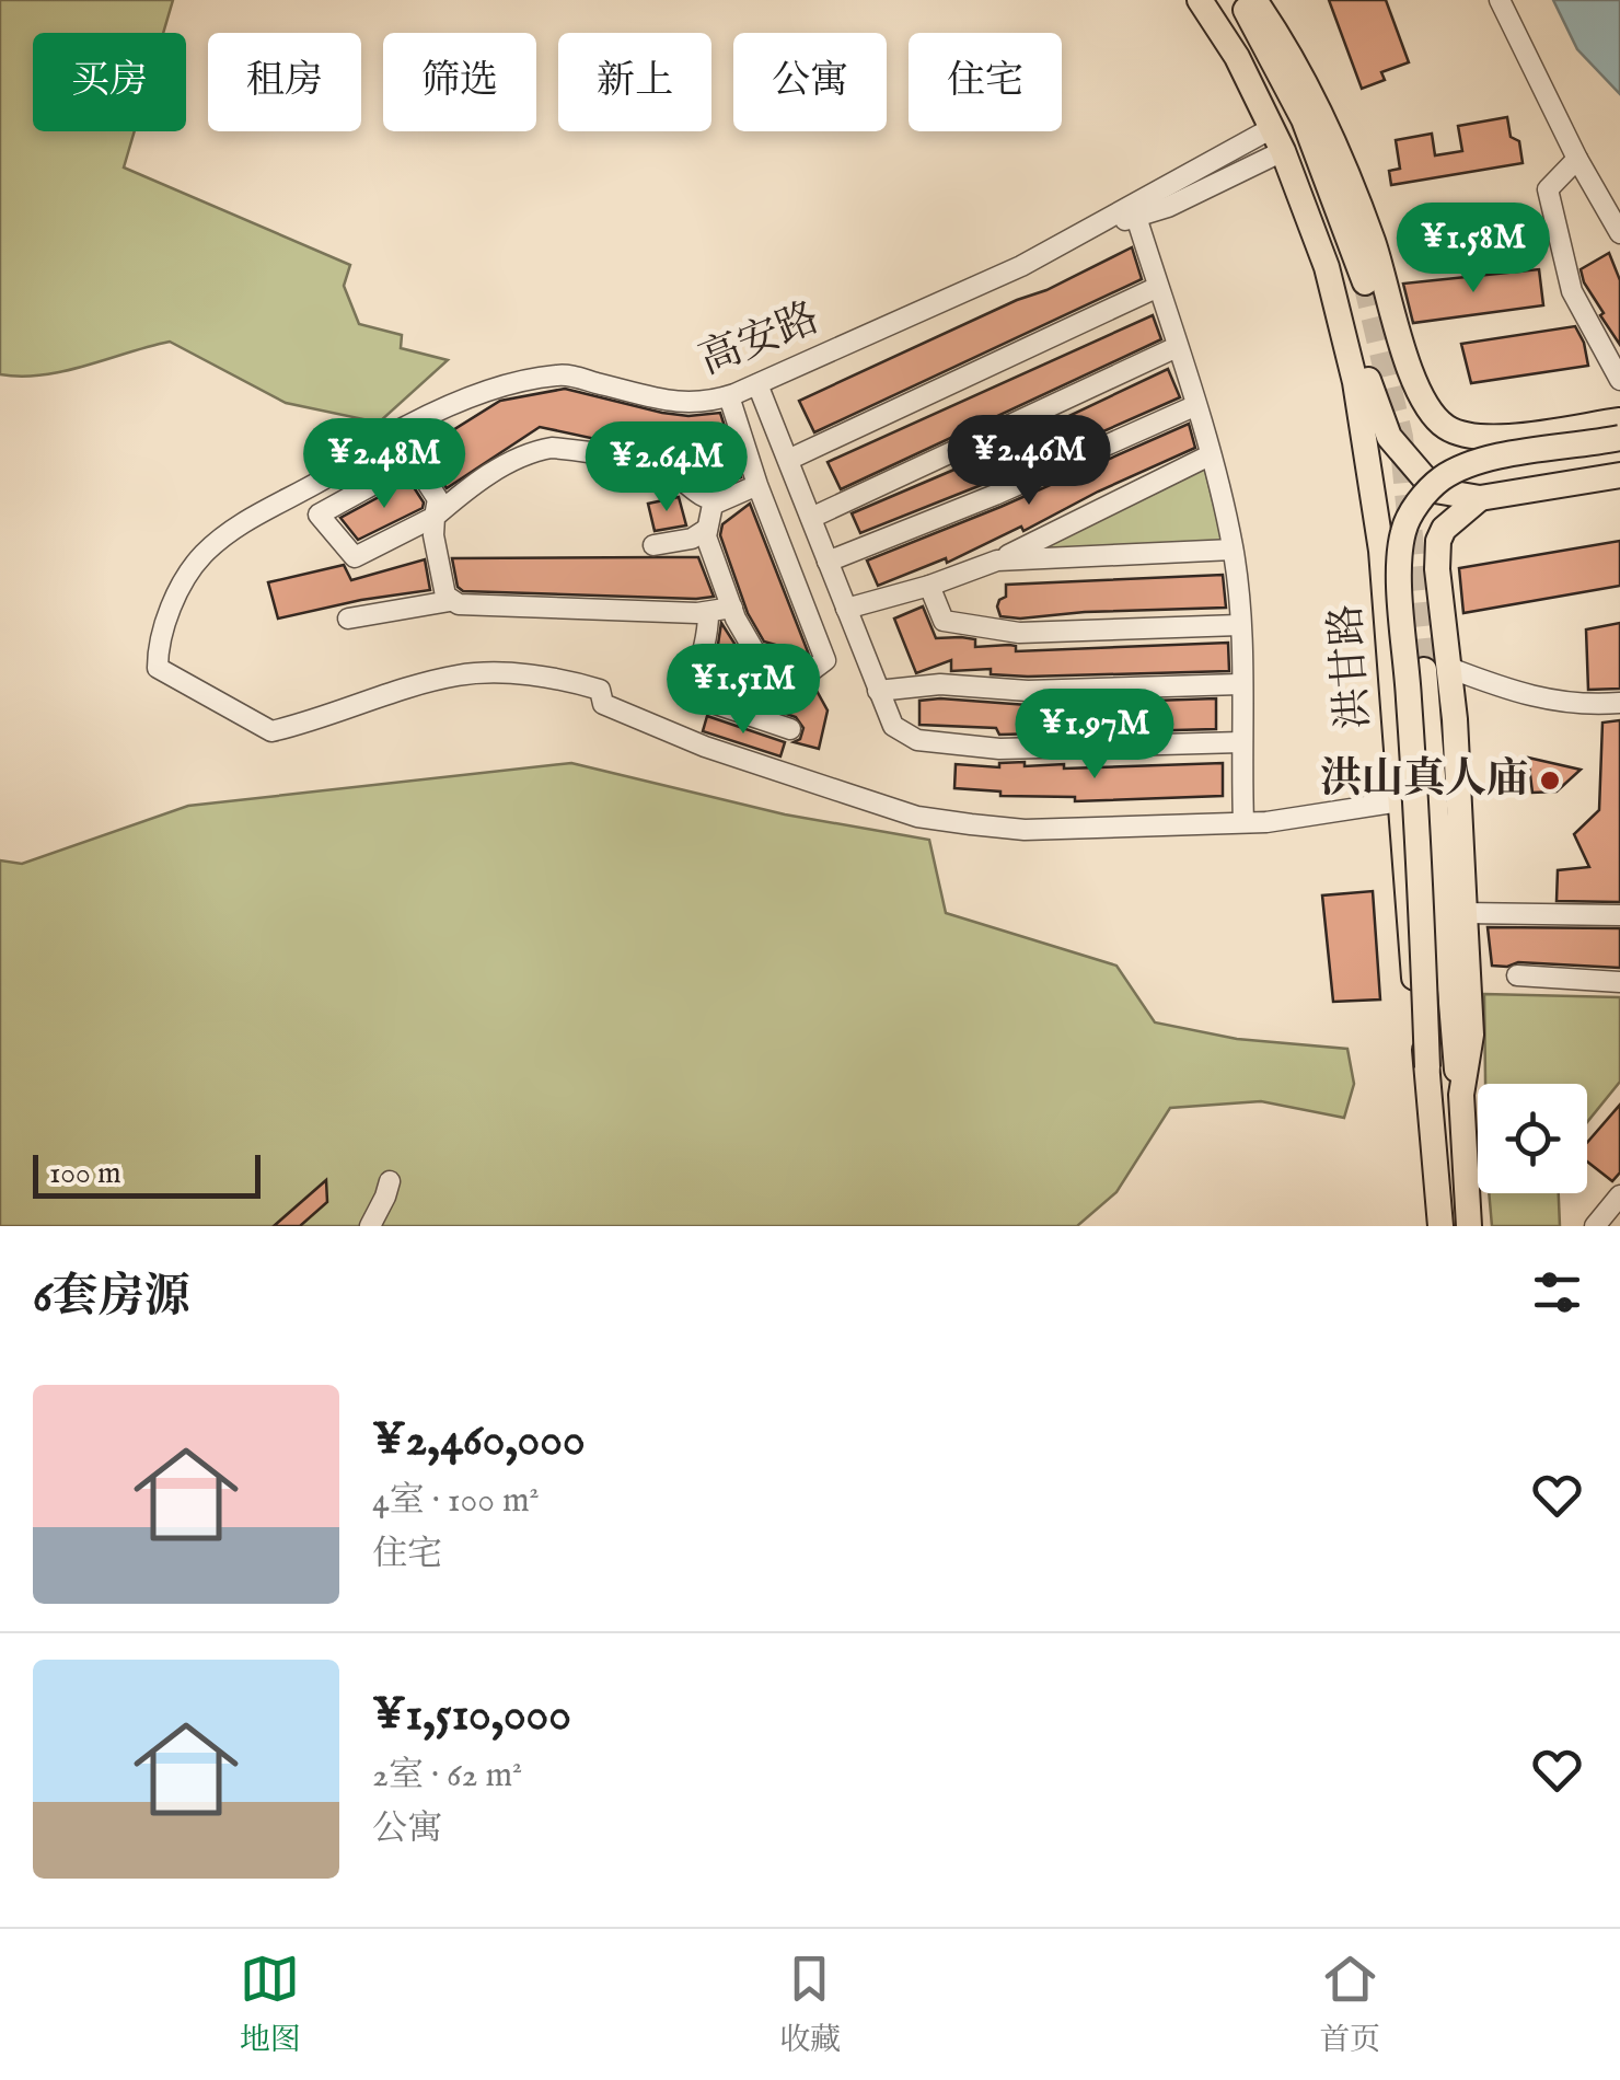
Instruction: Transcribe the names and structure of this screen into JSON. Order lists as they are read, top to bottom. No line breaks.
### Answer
{"streets":{"main road":["洪甘路"],"street":["高安路"]},"places":["洪山真人庙"],"scale_bar":"100 m","page":{"chip":["买房","租房","筛选","新上","公寓","住宅"],"price":["¥1.58M","¥2.46M","¥2.48M","¥2.64M","¥1.51M","¥1.97M"],"scale":"100 m","heading":"6套房源","list":[{"name":"¥2,460,000","note":"4室 · 100 m² · 住宅"},{"name":"¥1,510,000","note":"2室 · 62 m² · 公寓"}],"tabs":["地图","收藏","首页"]}}
